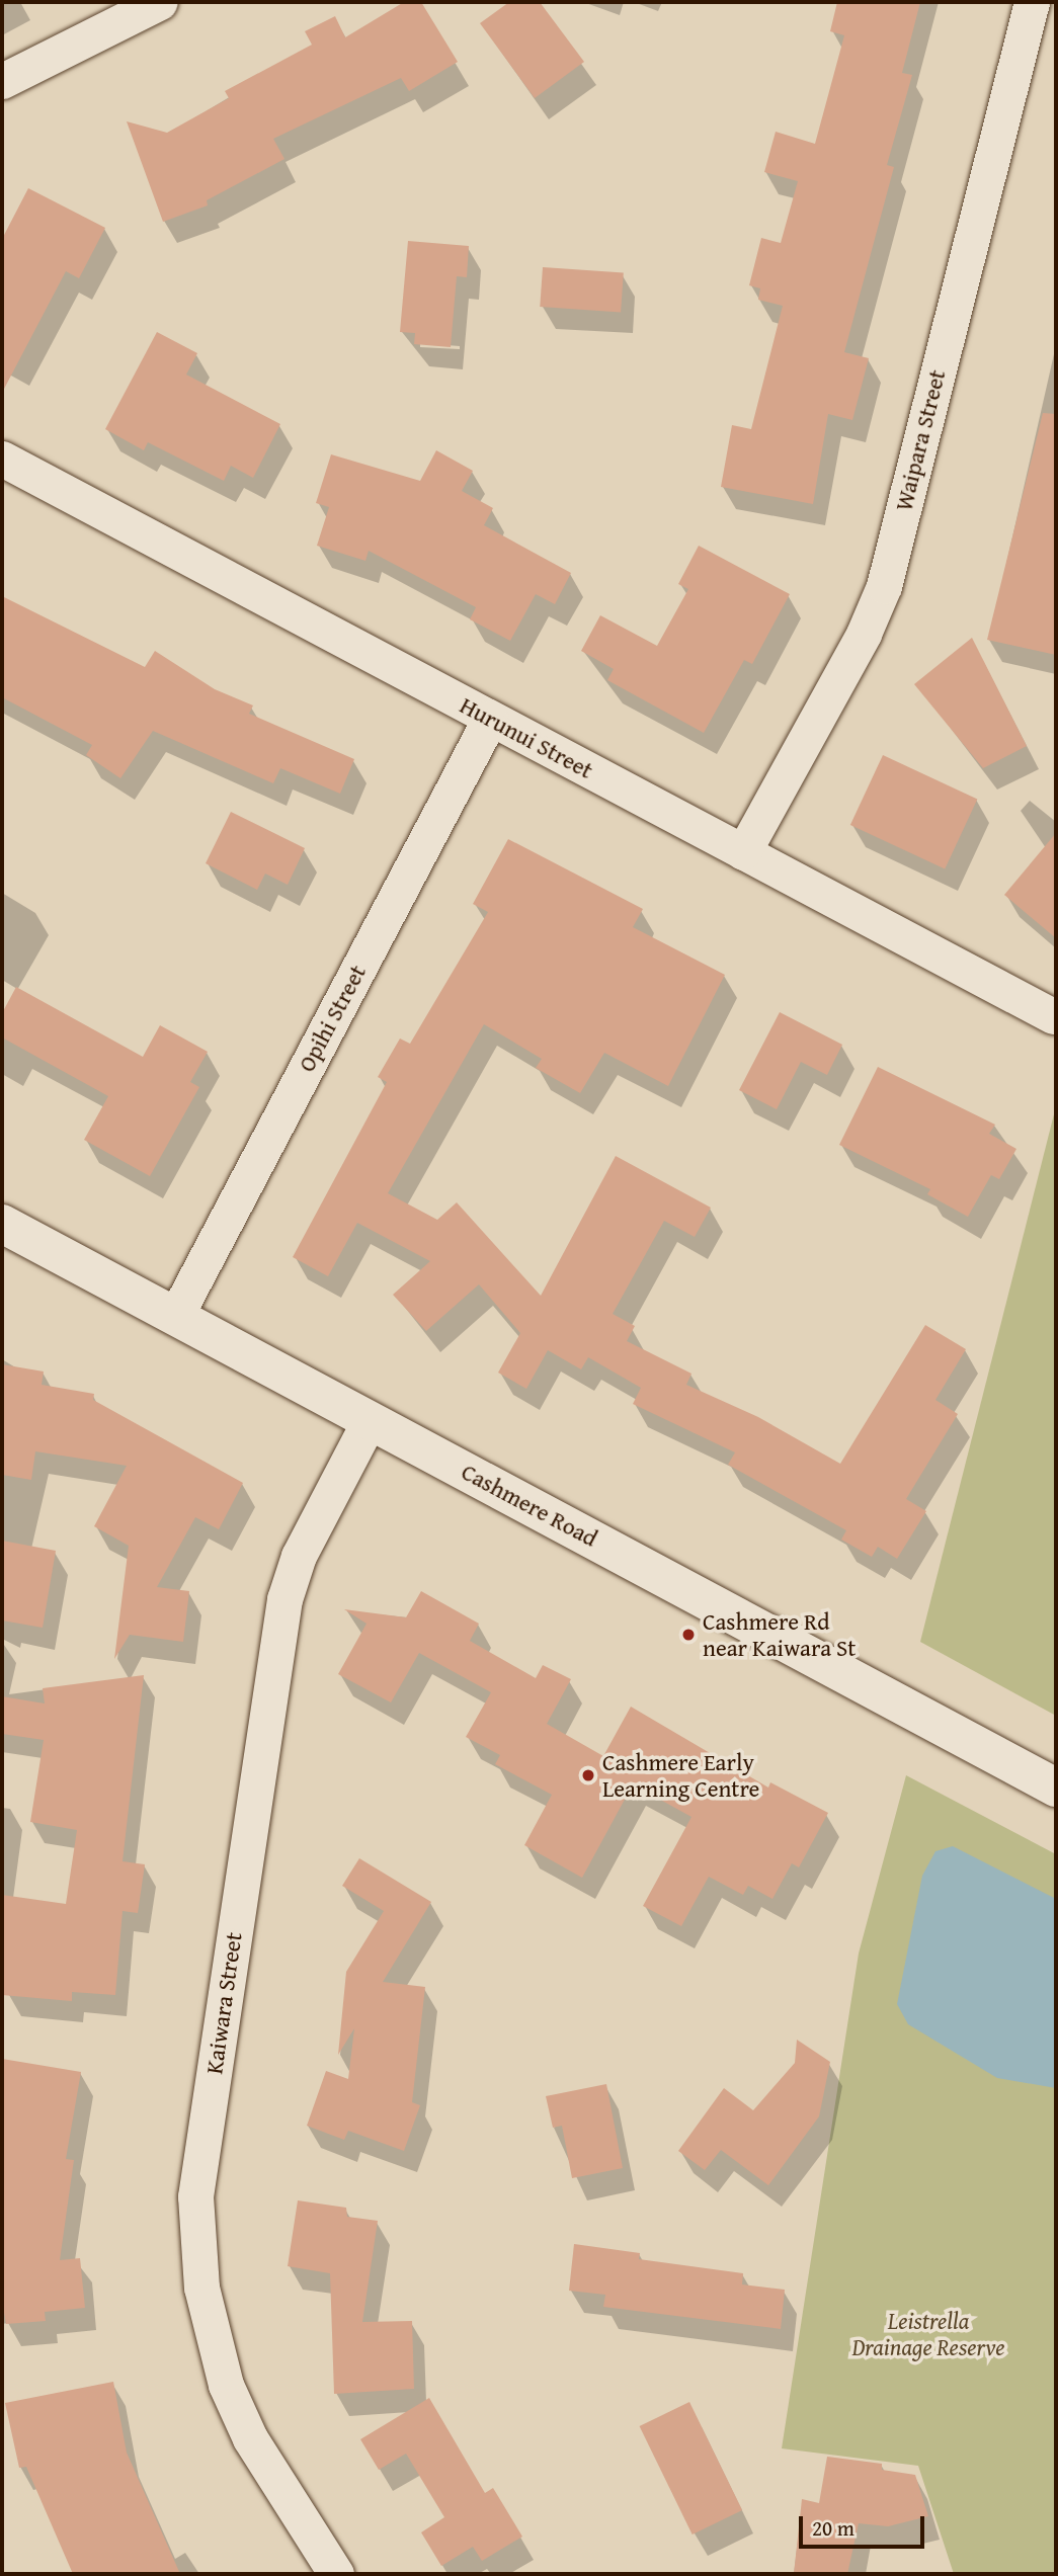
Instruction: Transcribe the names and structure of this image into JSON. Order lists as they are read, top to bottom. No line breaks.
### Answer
{"streets":{"main road":["Cashmere Road"],"street":["Waipara Street","Hurunui Street","Opihi Street","Kaiwara Street"]},"crossings":[["Waipara Street","Hurunui Street"],["Hurunui Street","Opihi Street"],["Opihi Street","Cashmere Road"],["Cashmere Road","Kaiwara Street"]],"parks":["Leistrella Drainage Reserve"],"places":["Cashmere Rd near Kaiwara St","Cashmere Early Learning Centre"],"scale_bar":"20 m"}
